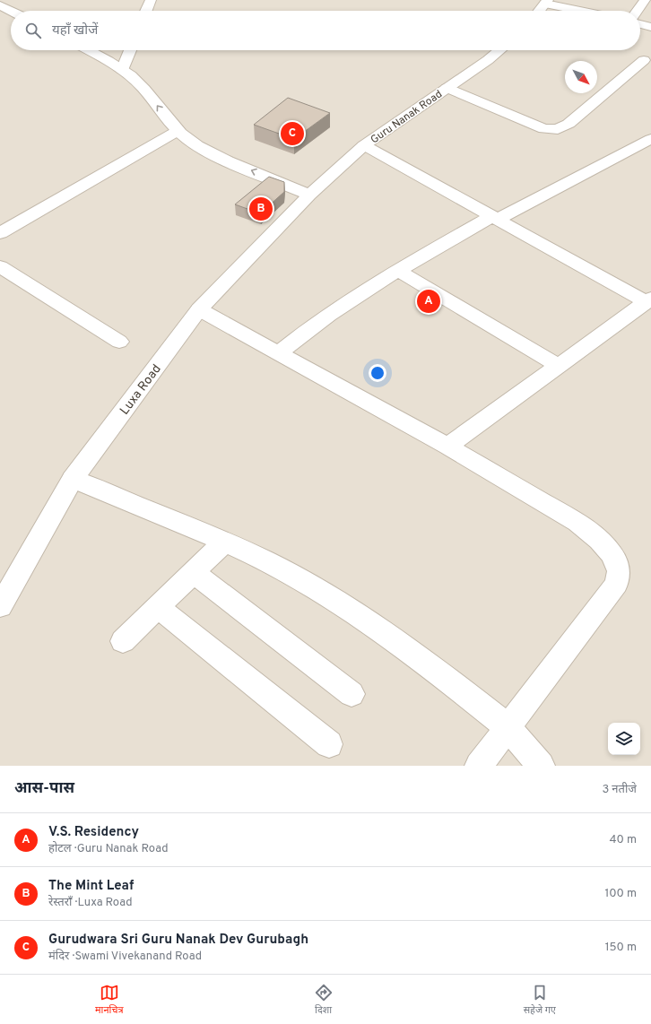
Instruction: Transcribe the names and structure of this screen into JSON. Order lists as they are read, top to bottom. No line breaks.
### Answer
{"streets":{"street":["Guru Nanak Road","Luxa Road"]},"crossings":[["Guru Nanak Road","Luxa Road"]],"north":"bottom right","page":{"search":"यहाँ खोजें","pins":["C","B","A"],"heading":["आस-पास","3 नतीजे"],"list":[{"mark":"A","name":"V.S. Residency","note":"होटल · Guru Nanak Road","value":"40 m"},{"mark":"B","name":"The Mint Leaf","note":"रेस्तराँ · Luxa Road","value":"100 m"},{"mark":"C","name":"Gurudwara Sri Guru Nanak Dev Gurubagh","note":"मंदिर · Swami Vivekanand Road","value":"150 m"}],"nav":["मानचित्र","दिशा","सहेजे गए"]}}
